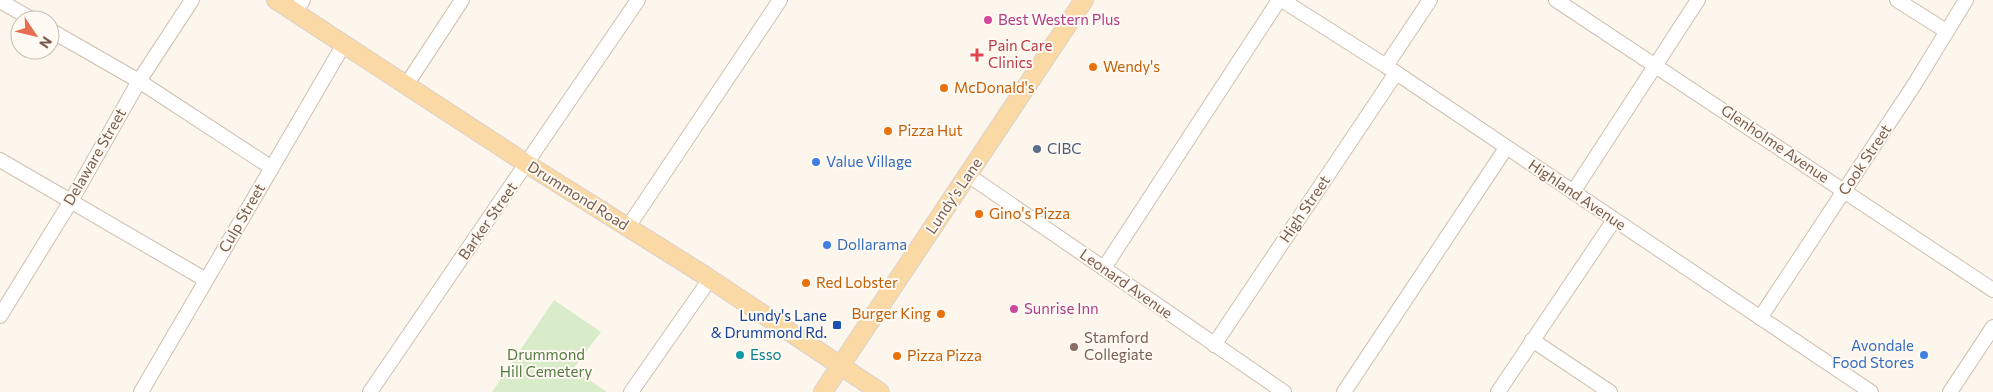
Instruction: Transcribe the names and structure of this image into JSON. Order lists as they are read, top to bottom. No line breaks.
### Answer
{"streets":{"main road":["Drummond Road","Lundy's Lane"],"street":["Glenholme Avenue","Delaware Street","Cook Street","Highland Avenue","High Street","Culp Street","Barker Street","Leonard Avenue"]},"crossings":[["Glenholme Avenue","Cook Street"],["Cook Street","Highland Avenue"],["Highland Avenue","High Street"],["Drummond Road","Lundy's Lane"],["Drummond Road","Culp Street"],["Drummond Road","Barker Street"],["Lundy's Lane","Leonard Avenue"],["High Street","Leonard Avenue"]],"parks":["Drummond Hill Cemetery"],"places":{"other":["Best Western Plus","Wendy's","McDonald's","Pizza Hut","CIBC","Value Village","Gino's Pizza","Dollarama","Red Lobster","Sunrise Inn","Burger King","Stamford Collegiate","Esso","Avondale Food Stores","Pizza Pizza"],"health":["Pain Care Clinics"],"transit":["Lundy's Lane & Drummond Rd."]},"north":"bottom right"}
